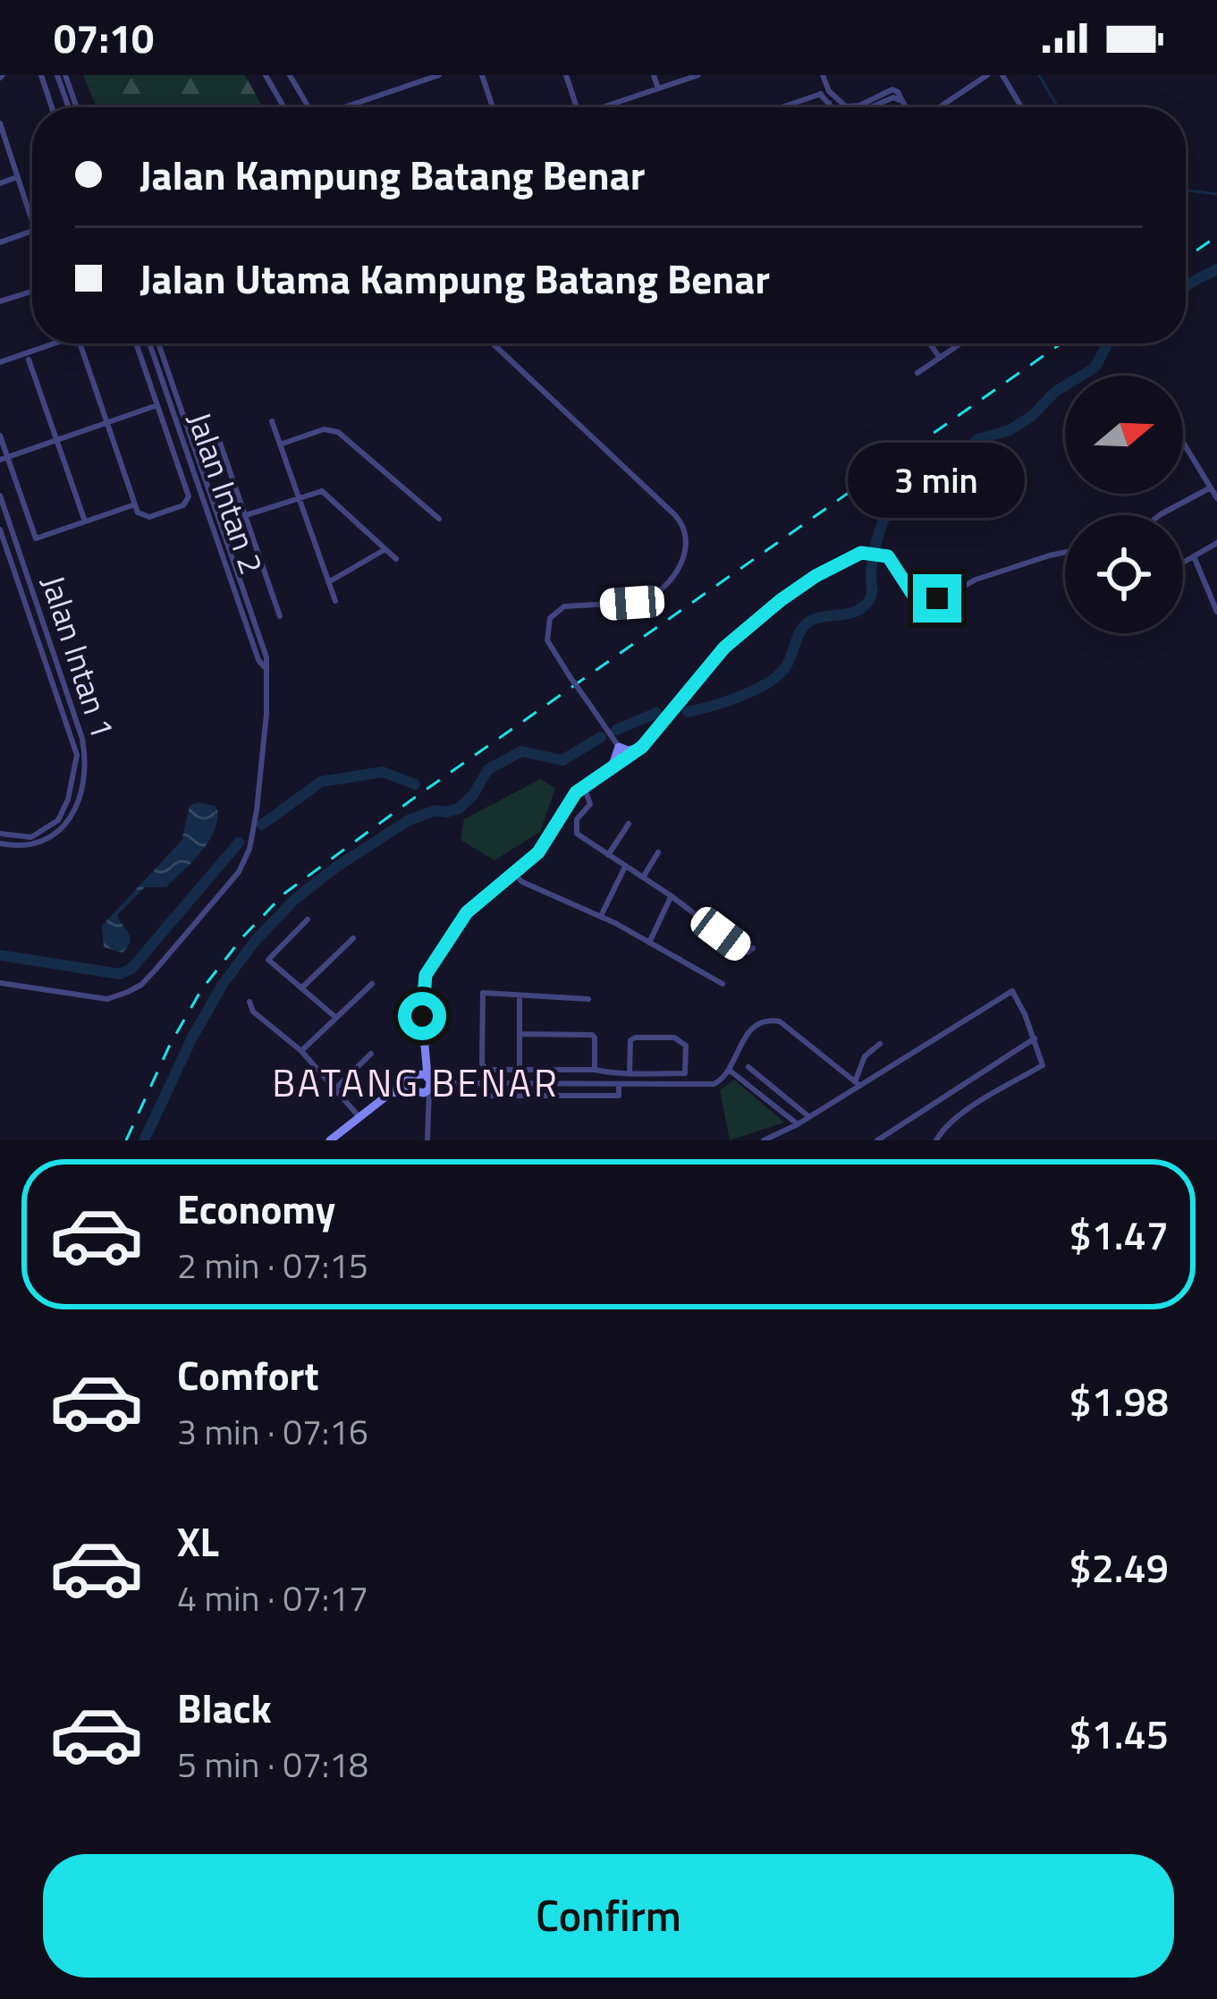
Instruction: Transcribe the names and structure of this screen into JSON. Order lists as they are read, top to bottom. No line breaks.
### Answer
{"streets":{"street":["Jalan Intan 2","Jalan Intan 1"]},"districts":["BATANG BENAR"],"north":"right","page":{"status":"07:10","banner":["Jalan Kampung Batang Benar","Jalan Utama Kampung Batang Benar"],"bubble":"3 min","list":[{"name":"Economy","note":"2 min · 07:15","value":"$1.47"},{"name":"Comfort","note":"3 min · 07:16","value":"$1.98"},{"name":"XL","note":"4 min · 07:17","value":"$2.49"},{"name":"Black","note":"5 min · 07:18","value":"$1.45"}],"buttons":"Confirm"}}
